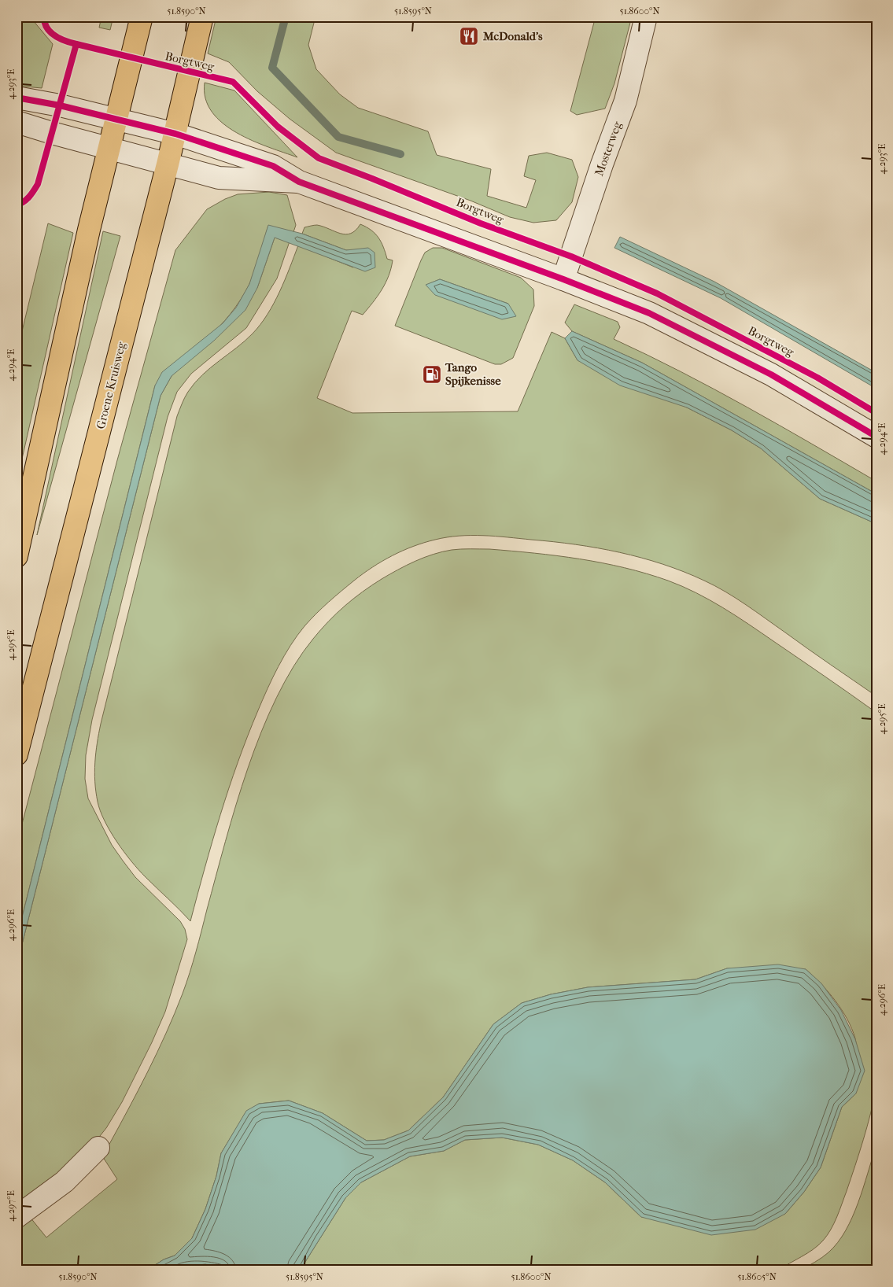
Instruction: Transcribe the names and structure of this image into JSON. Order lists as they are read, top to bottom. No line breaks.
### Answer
{"streets":{"main road":["Groene Kruisweg"],"street":["Mosterweg"],"cycle path":["Borgtweg"]},"places":{"restaurant":["McDonald's"],"fuel station":["Tango Spijkenisse"]},"coordinates":["51.8590°N","51.8595°N","51.8600°N","4.293°E","4.294°E","4.295°E","4.296°E","4.297°E","51.8605°N"]}
